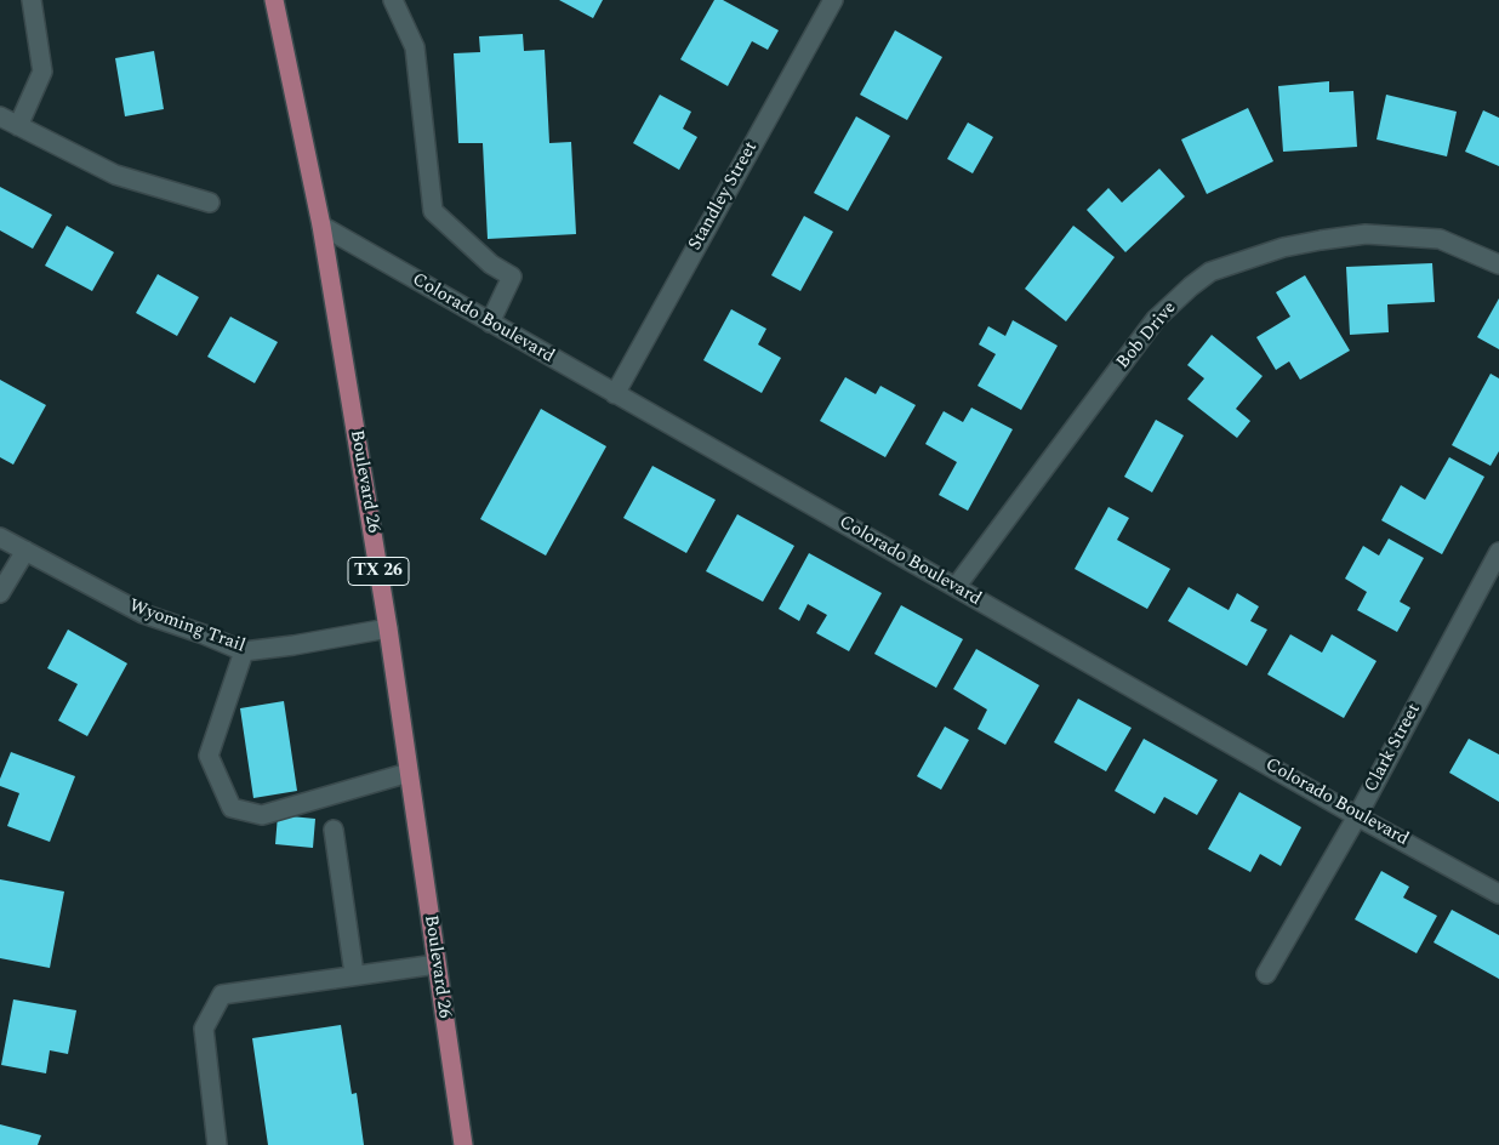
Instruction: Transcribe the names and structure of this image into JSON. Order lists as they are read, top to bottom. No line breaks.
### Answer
{"streets":{"main road":["Boulevard 26","TX 26"],"street":["Standley Street","Colorado Boulevard","Bob Drive","Wyoming Trail","Clark Street"]},"crossings":[["Standley Street","Colorado Boulevard"],["Colorado Boulevard","Bob Drive"],["Colorado Boulevard","Boulevard 26"],["Colorado Boulevard","Clark Street"],["Boulevard 26","Wyoming Trail"]]}
